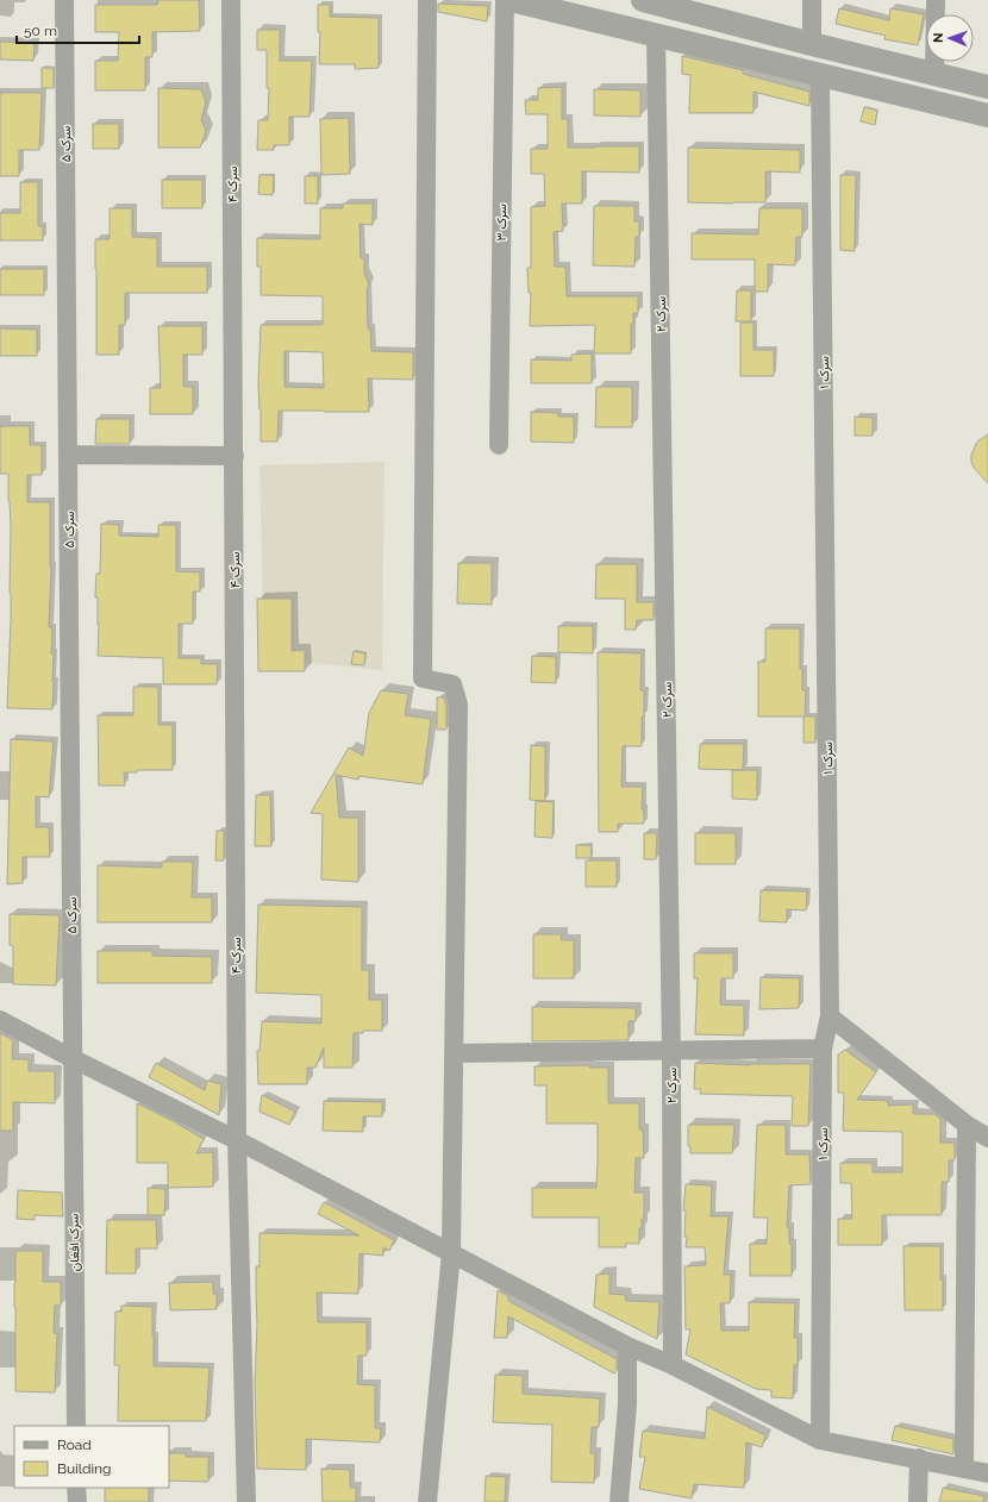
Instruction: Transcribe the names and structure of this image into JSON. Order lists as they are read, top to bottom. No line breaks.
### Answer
{"streets":{"street":["سرک ۵","سرک ۴","سرک ۳","سرک ۲","سرک ۱","سرک افغان"]},"crossings":[["سرک ۵","سرک افغان"]],"legend":["Road","Building"],"scale_bar":"50 m","north":"left"}
